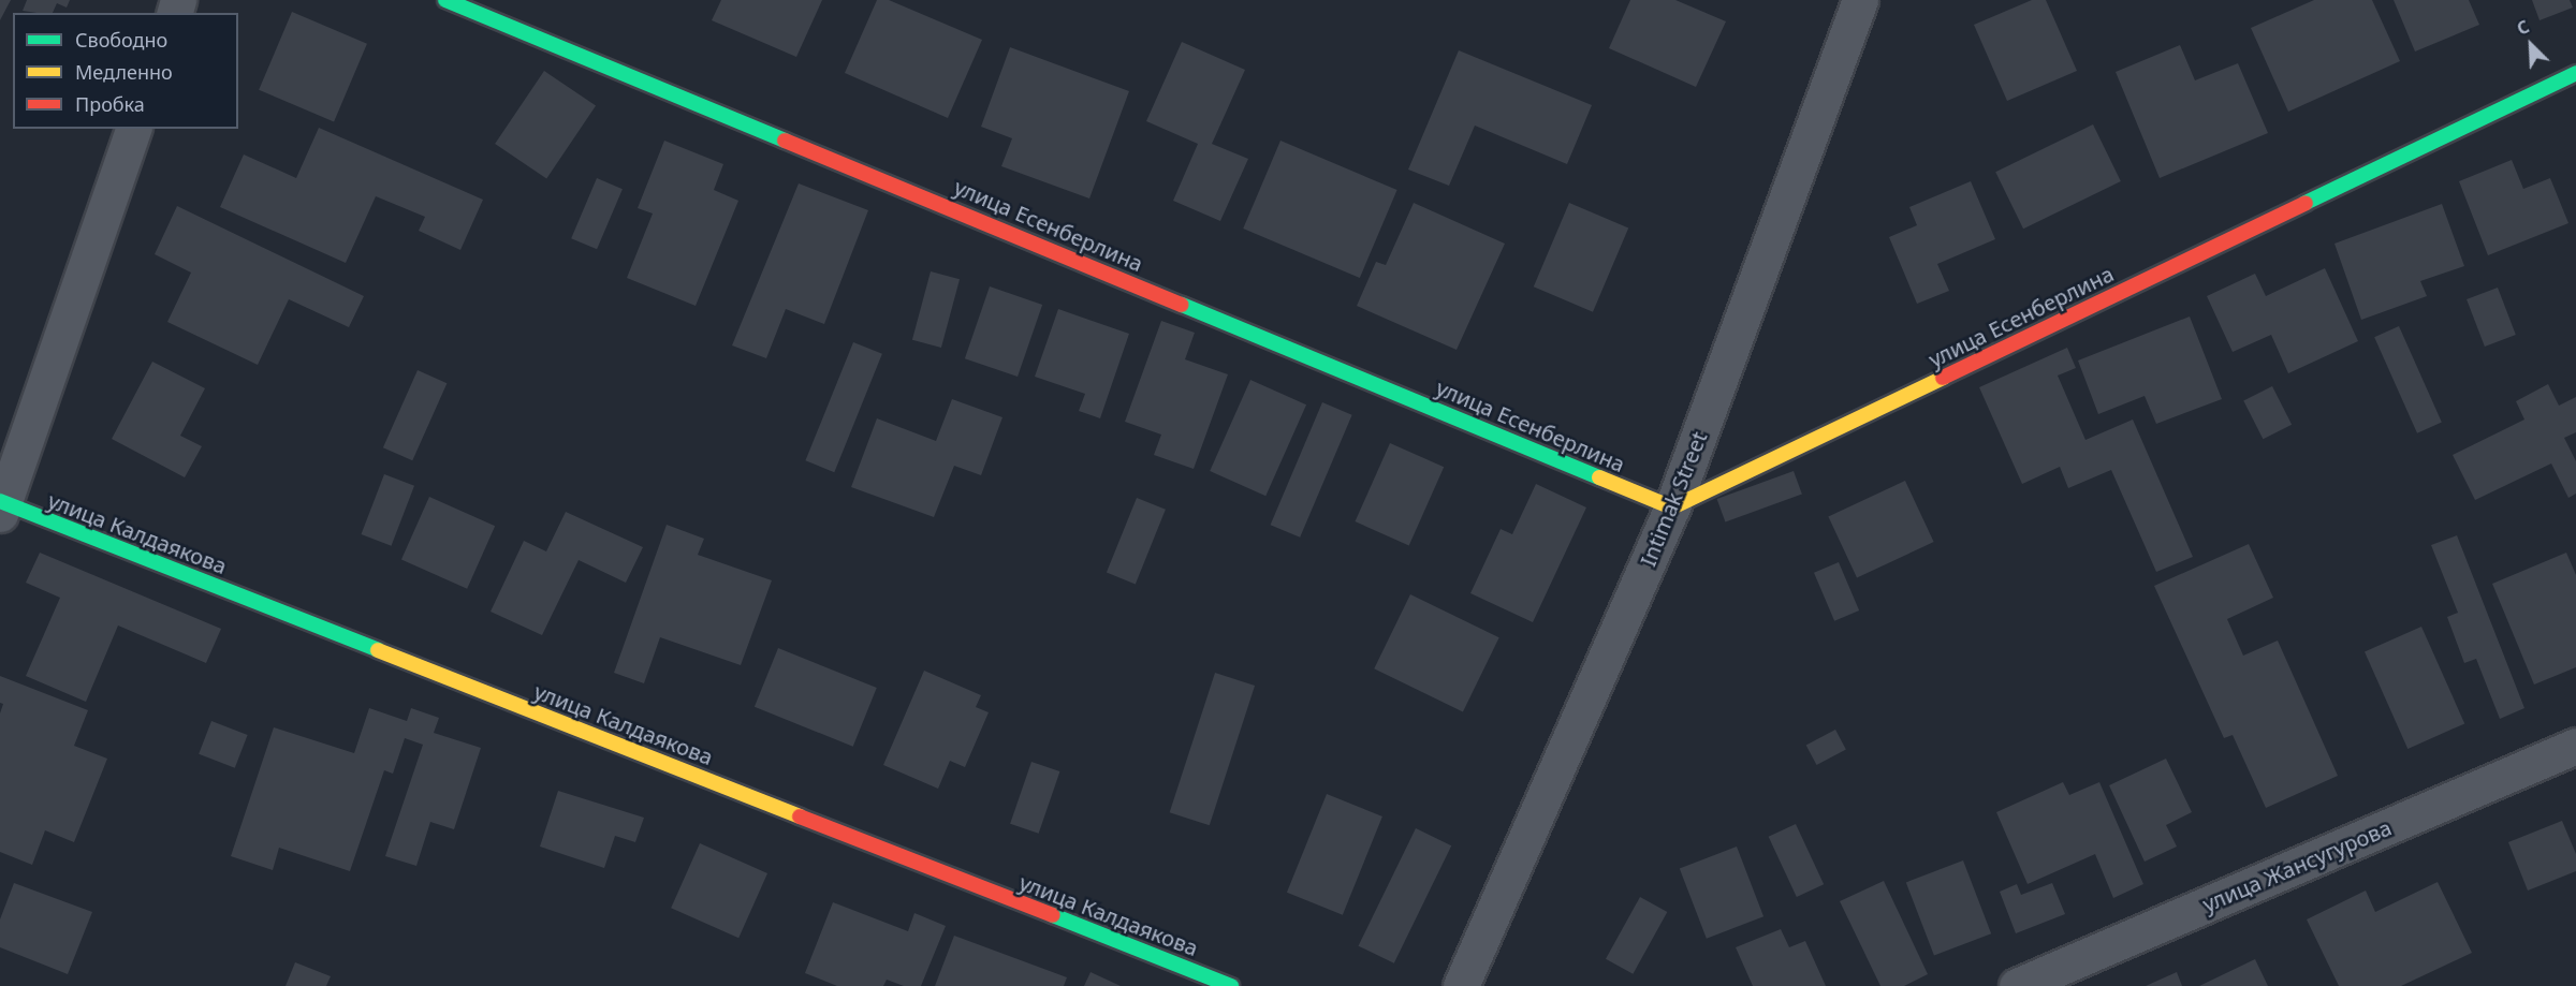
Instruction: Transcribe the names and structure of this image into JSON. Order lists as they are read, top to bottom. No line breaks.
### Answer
{"streets":{"street":["улица Есенберлина","Intimak Street","улица Калдаякова","улица Жансугурова"]},"crossings":[["улица Есенберлина","Intimak Street"]],"legend":["Свободно","Медленно","Пробка"],"north":"top left"}
